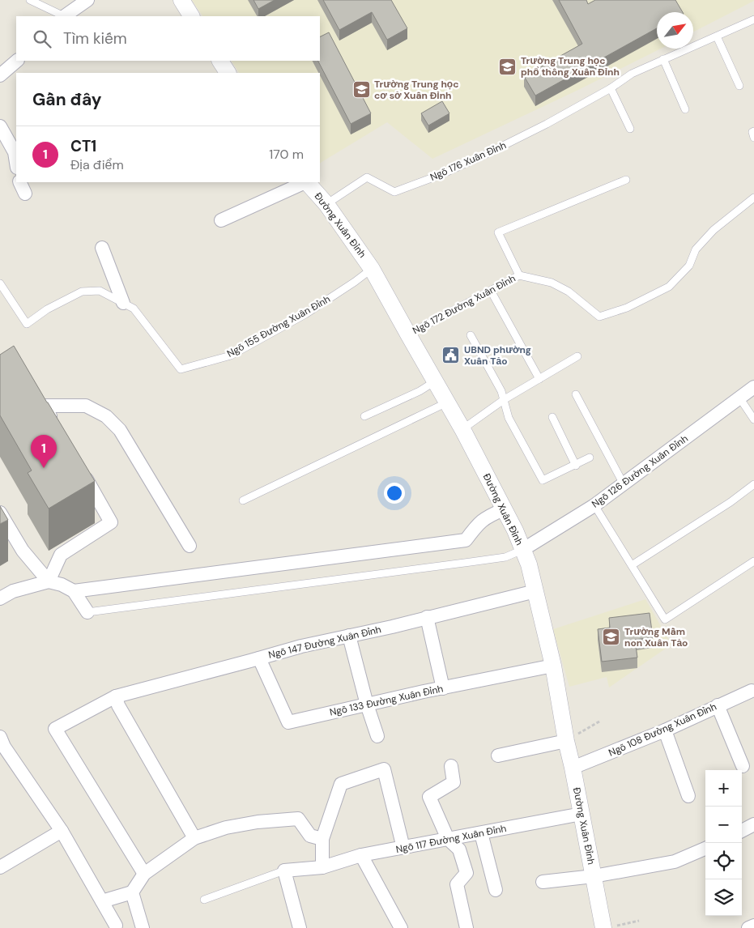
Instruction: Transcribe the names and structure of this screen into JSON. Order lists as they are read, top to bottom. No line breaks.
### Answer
{"streets":{"street":["Đường Xuân Đỉnh","Ngõ 126 Đường Xuân Đỉnh","Ngõ 147 Đường Xuân Đỉnh","Ngõ 133 Đường Xuân Đỉnh","Ngõ 108 Đường Xuân Đỉnh","Ngõ 117 Đường Xuân Đỉnh"],"lane":["Ngõ 176 Xuân Đỉnh","Ngõ 172 Đường Xuân Đỉnh","Ngõ 155 Đường Xuân Đỉnh"]},"crossings":[["Ngõ 176 Xuân Đỉnh","Đường Xuân Đỉnh"],["Đường Xuân Đỉnh","Ngõ 172 Đường Xuân Đỉnh"],["Đường Xuân Đỉnh","Ngõ 155 Đường Xuân Đỉnh"],["Đường Xuân Đỉnh","Ngõ 126 Đường Xuân Đỉnh"],["Đường Xuân Đỉnh","Ngõ 147 Đường Xuân Đỉnh"],["Đường Xuân Đỉnh","Ngõ 133 Đường Xuân Đỉnh"],["Đường Xuân Đỉnh","Ngõ 108 Đường Xuân Đỉnh"],["Đường Xuân Đỉnh","Ngõ 117 Đường Xuân Đỉnh"],["Ngõ 147 Đường Xuân Đỉnh","Ngõ 133 Đường Xuân Đỉnh"]],"places":{"school or university":["Trường Trung học phổ thông Xuân Đỉnh","Trường Trung học cơ sở Xuân Đỉnh","Trường Mầm non Xuân Tảo"],"public building":["UBND phường Xuân Tảo"]},"north":"top right","page":{"search":"Tìm kiếm","heading":"Gần đây","list":[{"mark":"1","name":"CT1","note":"Địa điểm","value":"170 m"}],"pins":"1","map_buttons":["+","−"]}}
